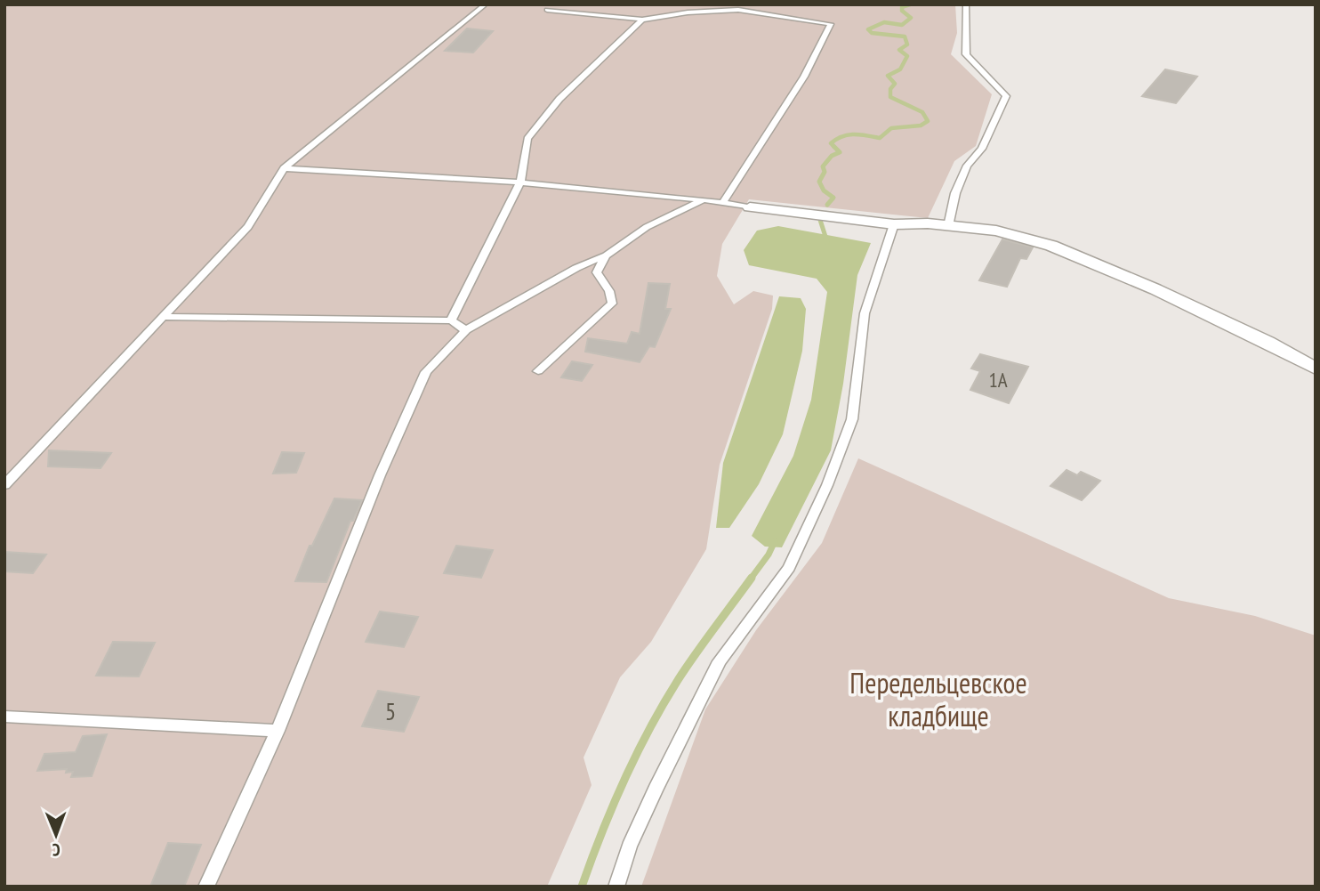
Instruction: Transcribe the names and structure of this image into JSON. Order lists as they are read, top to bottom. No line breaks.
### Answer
{"parks":["Передельцевское кладбище"],"house_numbers":["1А","5"],"north":"bottom"}
